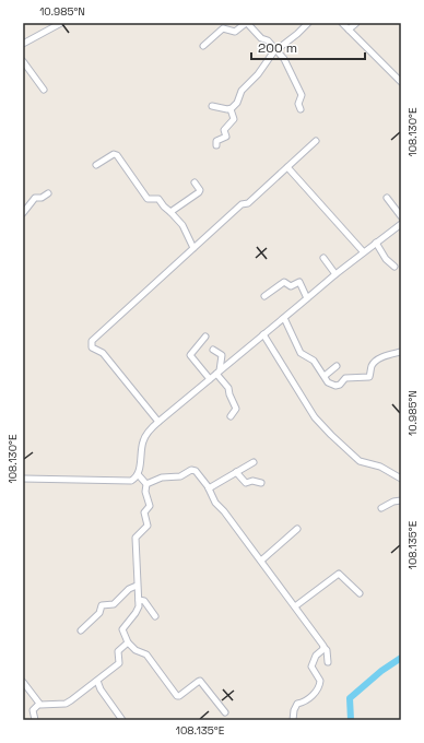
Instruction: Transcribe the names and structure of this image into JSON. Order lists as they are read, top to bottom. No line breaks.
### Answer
{"scale_bar":"200 m","coordinates":["10.985°N","108.130°E","108.135°E"]}
